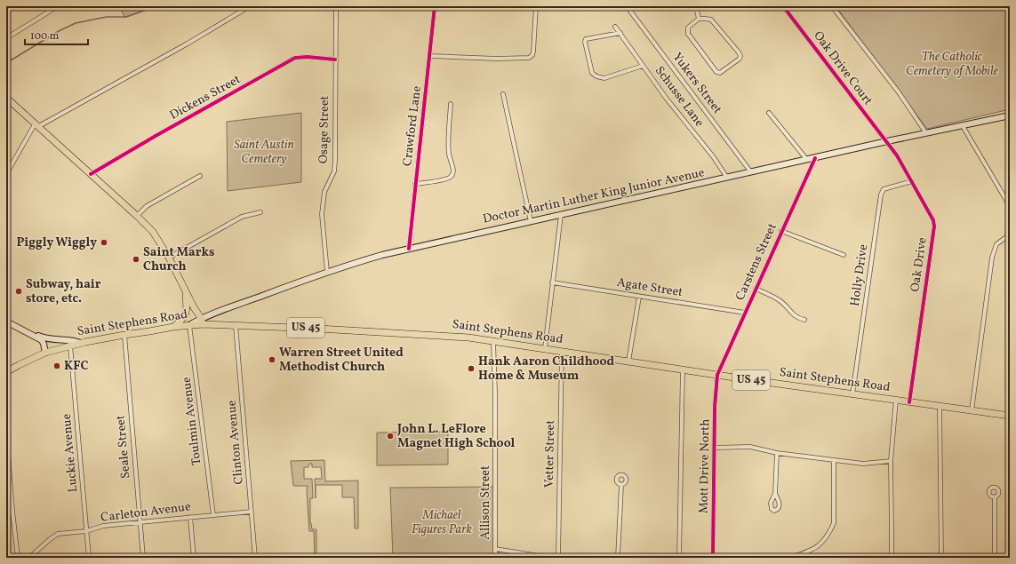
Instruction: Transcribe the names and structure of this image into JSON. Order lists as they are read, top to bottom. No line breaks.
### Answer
{"streets":{"main road":["Doctor Martin Luther King Junior Avenue","Saint Stephens Road","US 45"],"street":["Oak Drive Court","Yukers Street","Schusse Lane","Dickens Street","Crawford Lane","Osage Street","Carstens Street","Oak Drive","Holly Drive","Agate Street","Toulmin Avenue","Clinton Avenue","Seale Street","Luckie Avenue","Vetter Street","Mott Drive North","Allison Street","Carleton Avenue"]},"crossings":[["Oak Drive Court","Doctor Martin Luther King Junior Avenue"],["Oak Drive Court","Oak Drive"],["Yukers Street","Doctor Martin Luther King Junior Avenue"],["Schusse Lane","Doctor Martin Luther King Junior Avenue"],["Dickens Street","Osage Street"],["Crawford Lane","Doctor Martin Luther King Junior Avenue"],["Osage Street","Doctor Martin Luther King Junior Avenue"],["Doctor Martin Luther King Junior Avenue","Carstens Street"],["Doctor Martin Luther King Junior Avenue","Oak Drive"],["Doctor Martin Luther King Junior Avenue","Saint Stephens Road"],["Carstens Street","Agate Street"],["Carstens Street","Saint Stephens Road"],["Carstens Street","Mott Drive North"],["Oak Drive","Holly Drive"],["Oak Drive","Saint Stephens Road"],["Holly Drive","Saint Stephens Road"],["Saint Stephens Road","Toulmin Avenue"],["Saint Stephens Road","Clinton Avenue"],["Saint Stephens Road","Seale Street"],["Saint Stephens Road","Luckie Avenue"],["Saint Stephens Road","Vetter Street"],["Saint Stephens Road","Mott Drive North"],["Saint Stephens Road","Allison Street"],["Toulmin Avenue","Carleton Avenue"],["Clinton Avenue","Carleton Avenue"],["Seale Street","Carleton Avenue"],["Luckie Avenue","Carleton Avenue"]],"parks":["The Catholic Cemetery of Mobile","Saint Austin Cemetery","Michael Figures Park"],"places":["Piggly Wiggly","Saint Marks Church","Subway, hair store, etc.","Warren Street United Methodist Church","KFC","Hank Aaron Childhood Home & Museum","John L. LeFlore Magnet High School"],"scale_bar":"100 m"}
